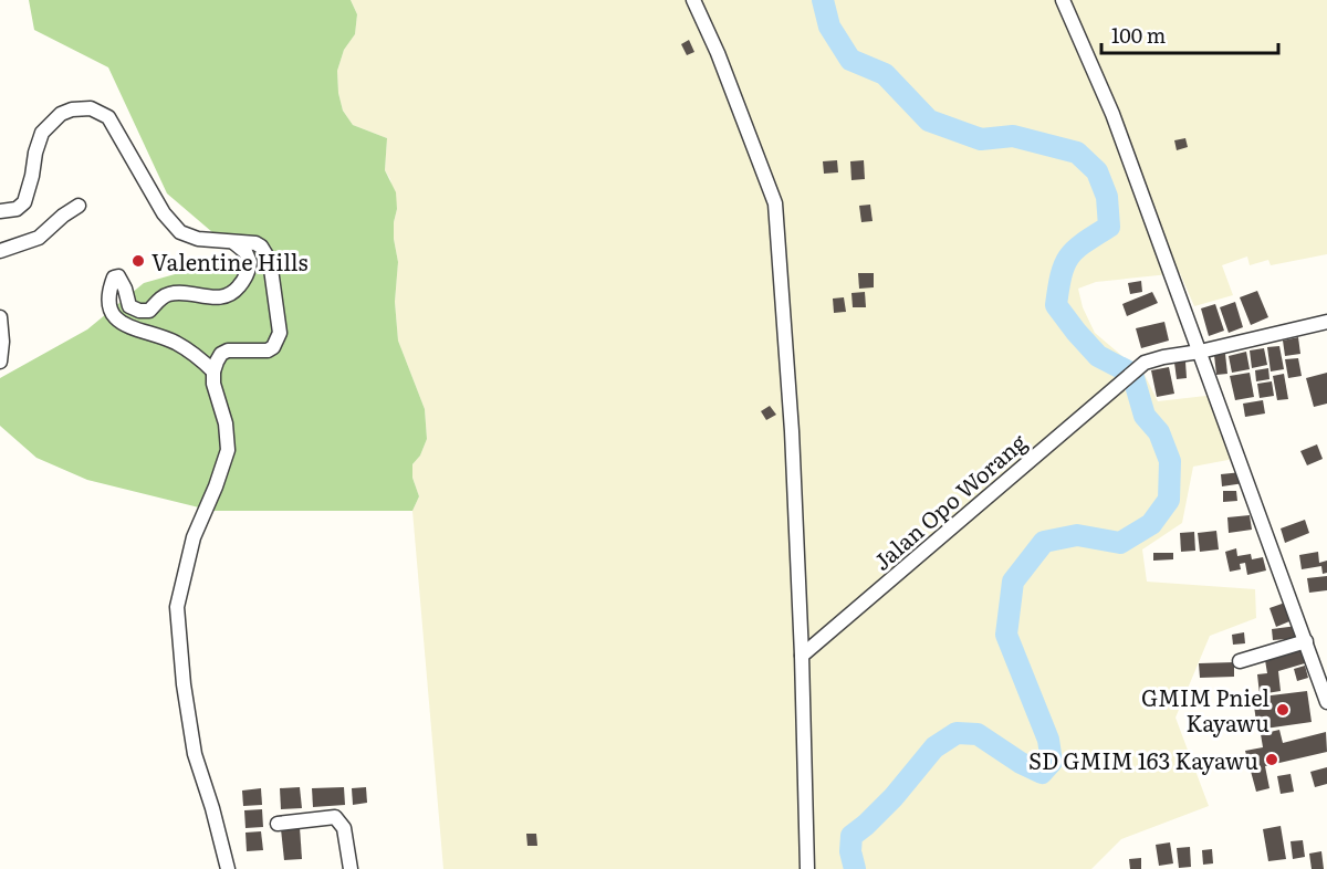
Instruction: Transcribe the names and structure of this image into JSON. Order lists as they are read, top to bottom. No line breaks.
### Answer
{"streets":{"street":["Jalan Opo Worang"]},"places":["Valentine Hills","GMIM Pniel Kayawu","SD GMIM 163 Kayawu"],"scale_bar":"100 m"}
